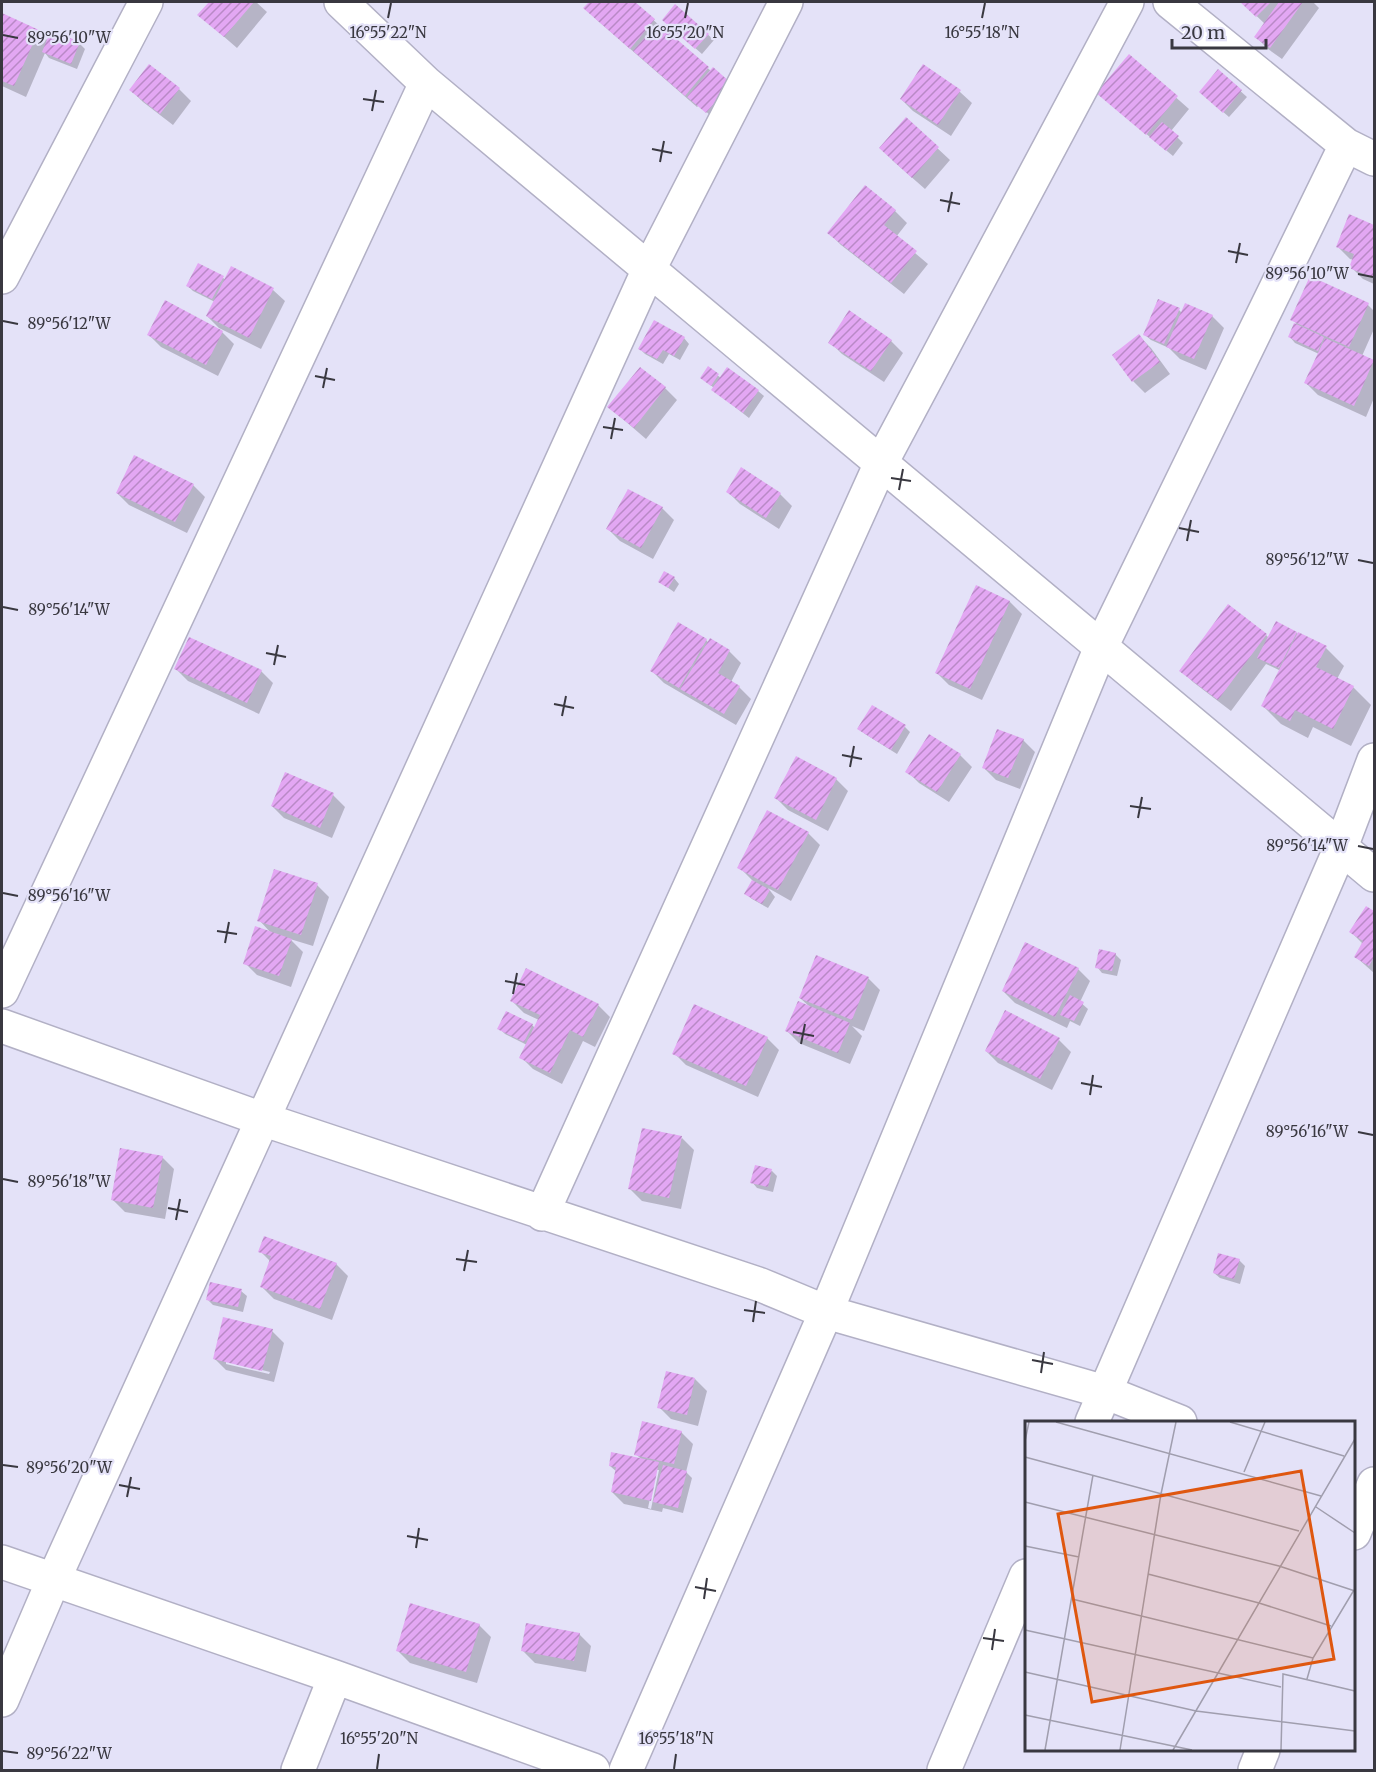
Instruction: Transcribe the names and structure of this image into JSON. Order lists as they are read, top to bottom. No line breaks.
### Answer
{"scale_bar":"20 m","coordinates":["16°55'22\"N","16°55'20\"N","16°55'18\"N","89°56'10\"W","89°56'12\"W","89°56'14\"W","89°56'16\"W","89°56'18\"W","89°56'20\"W","89°56'22\"W"]}
